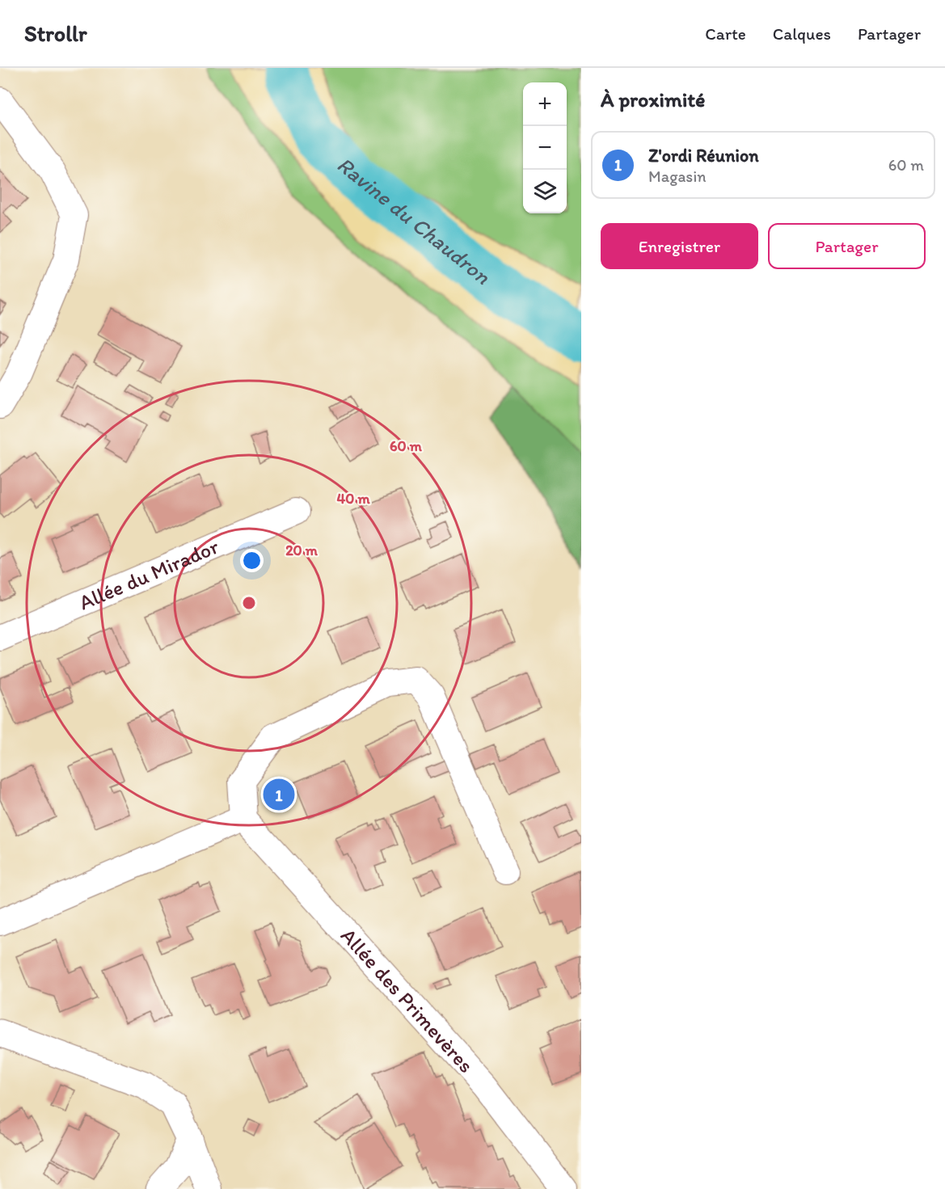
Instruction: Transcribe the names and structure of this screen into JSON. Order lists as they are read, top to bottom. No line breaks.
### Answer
{"streets":{"street":["Allée du Mirador","Allée des Primevères"]},"water":["Ravine du Chaudron"],"page":{"header":"Strollr","nav":["Carte","Calques","Partager"],"heading":"À proximité","map_buttons":["+","−"],"list":[{"mark":"1","name":"Z'ordi Réunion","note":"Magasin","value":"60 m"}],"buttons":["Enregistrer","Partager"],"pins":"1"},"rings":["60 m","40 m","20 m"]}
